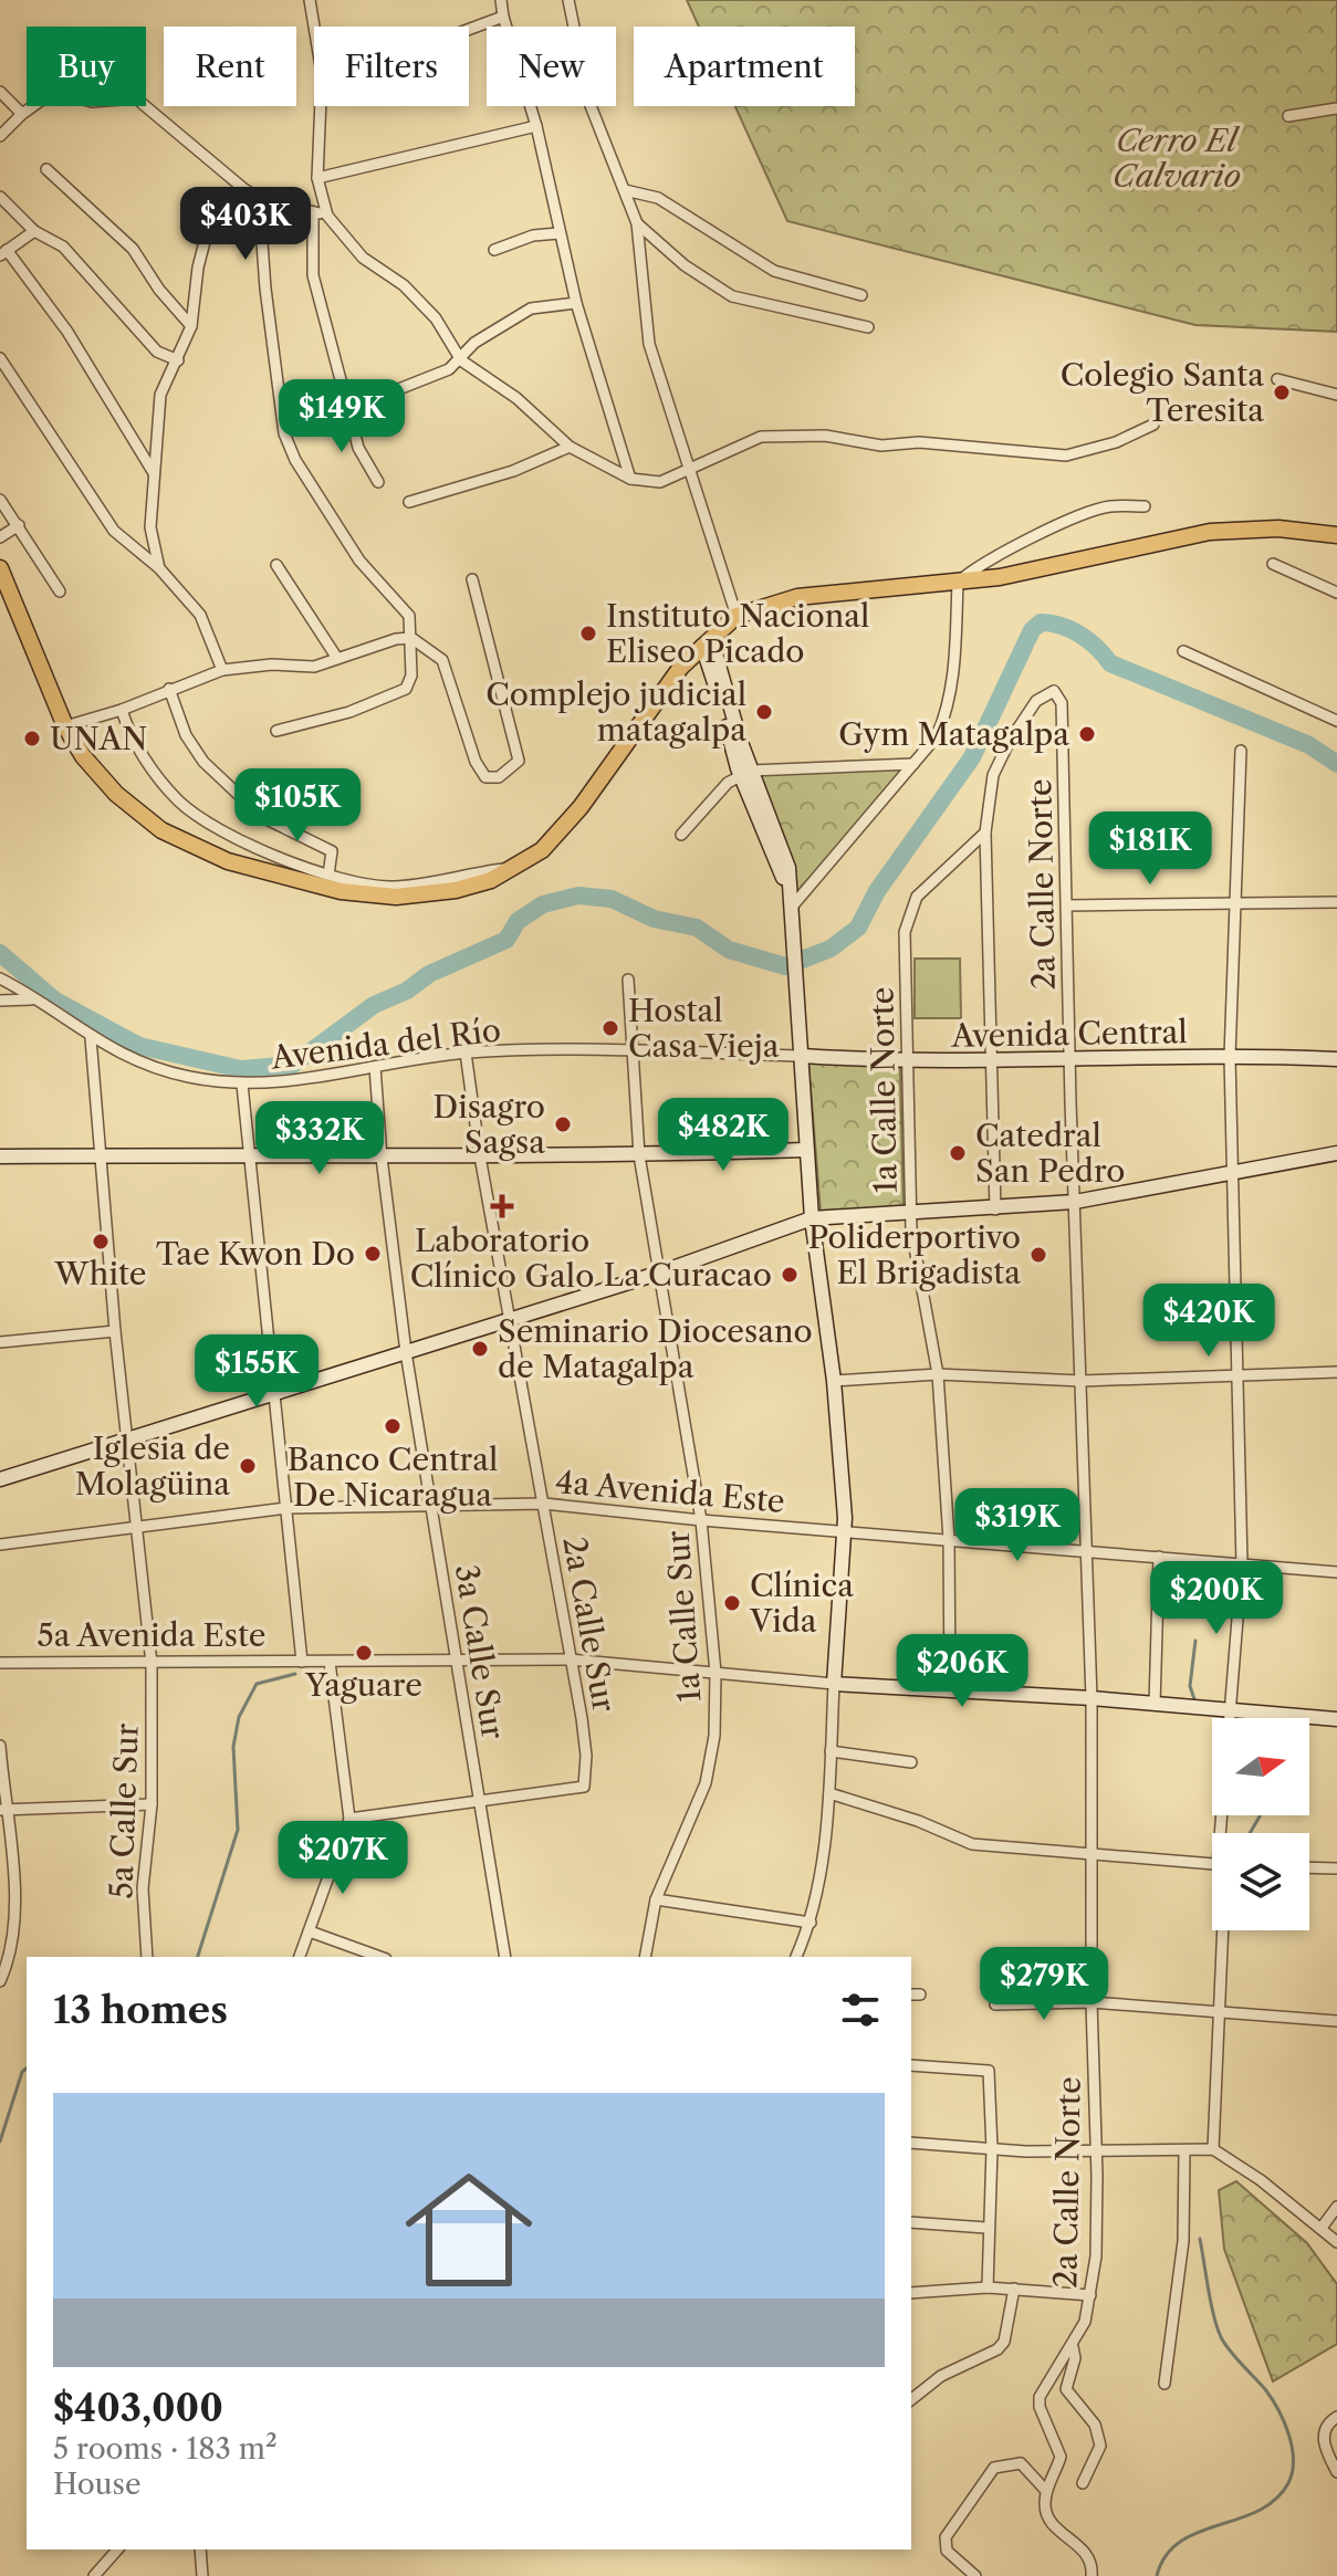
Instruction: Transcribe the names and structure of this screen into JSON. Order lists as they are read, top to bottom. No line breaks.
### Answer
{"streets":{"street":["2a Calle Norte","Avenida Central","Avenida del Río","1a Calle Norte","4a Avenida Este","1a Calle Sur","2a Calle Sur","5a Avenida Este","3a Calle Sur","5a Calle Sur"]},"crossings":[["2a Calle Norte","Avenida Central"],["2a Calle Norte","1a Calle Norte"],["2a Calle Norte","4a Avenida Este"],["Avenida Central","Avenida del Río"],["Avenida Central","1a Calle Norte"],["Avenida del Río","1a Calle Sur"],["Avenida del Río","2a Calle Sur"],["Avenida del Río","3a Calle Sur"],["Avenida del Río","5a Calle Sur"],["1a Calle Norte","4a Avenida Este"],["4a Avenida Este","1a Calle Sur"],["4a Avenida Este","2a Calle Sur"],["4a Avenida Este","3a Calle Sur"],["4a Avenida Este","5a Calle Sur"],["1a Calle Sur","5a Avenida Este"],["2a Calle Sur","5a Avenida Este"],["2a Calle Sur","3a Calle Sur"],["5a Avenida Este","3a Calle Sur"],["5a Avenida Este","5a Calle Sur"]],"parks":["Cerro El Calvario"],"places":{"other":["Colegio Santa Teresita","Instituto Nacional Eliseo Picado","Complejo judicial matagalpa","Gym Matagalpa","UNAN","Hostal Casa Vieja","Disagro Sagsa","Catedral San Pedro","White","Tae Kwon Do","Poliderportivo El Brigadista","La Curacao","Seminario Diocesano de Matagalpa","Banco Central De Nicaragua","Iglesia de Molagüina","Clínica Vida","Yaguare"],"health":["Laboratorio Clínico Galo"]},"north":"right","page":{"chip":["Buy","Rent","Filters","New","Apartment"],"price":["$403K","$149K","$105K","$181K","$482K","$332K","$420K","$155K","$319K","$200K","$206K","$207K","$279K"],"heading":"13 homes","list":[{"name":"$403,000","note":"5 rooms · 183 m² · House"}]}}
